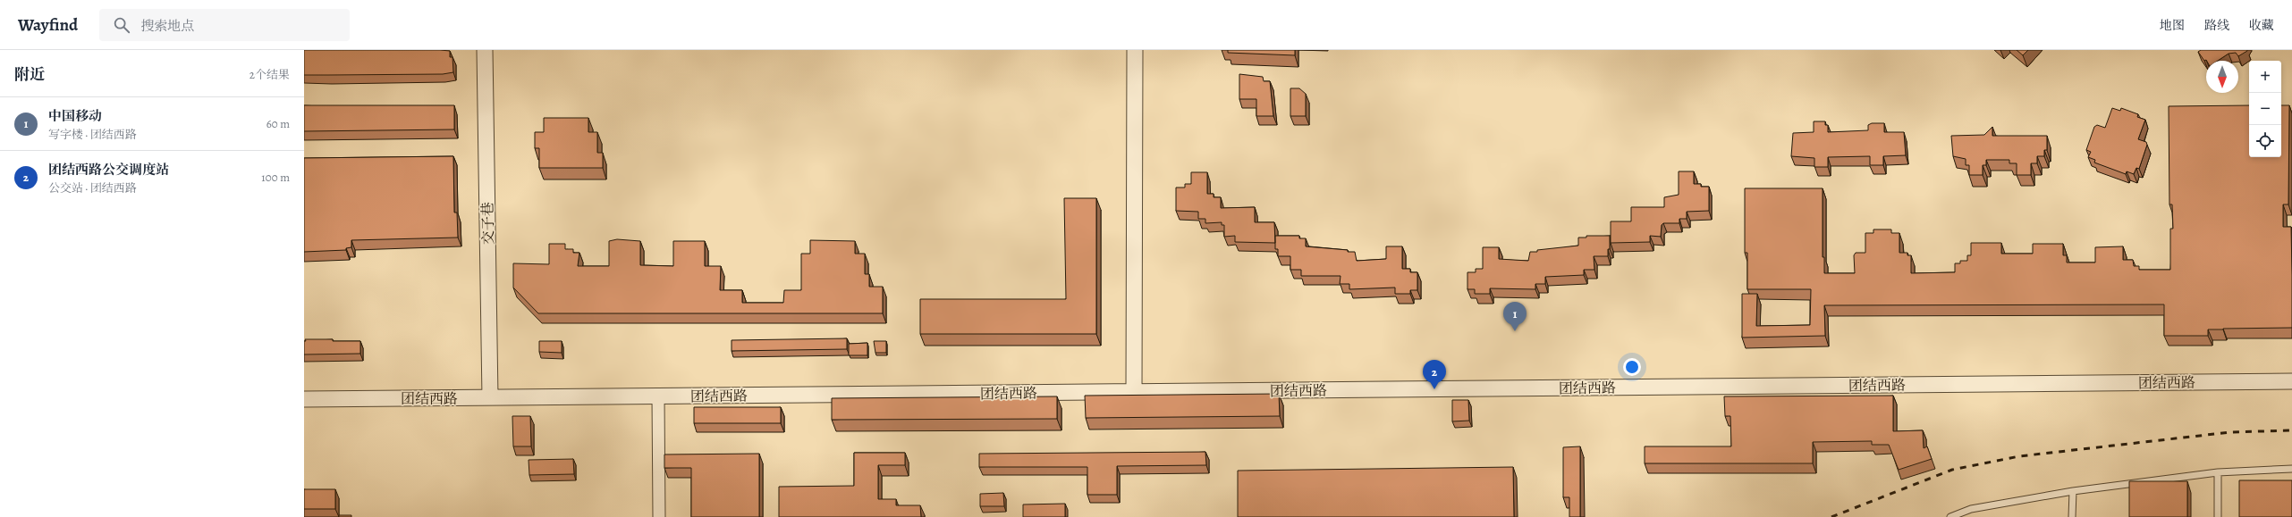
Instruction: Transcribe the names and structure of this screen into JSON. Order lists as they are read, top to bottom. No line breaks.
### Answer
{"streets":{"street":["交子巷","团结西路"]},"crossings":[["交子巷","团结西路"]],"north":"bottom","page":{"header":"Wayfind","search":"搜索地点","nav":["地图","路线","收藏"],"heading":["附近","2个结果"],"map_buttons":["+","−"],"list":[{"mark":"1","name":"中国移动","note":"写字楼 · 团结西路","value":"60 m"},{"mark":"2","name":"团结西路公交调度站","note":"公交站 · 团结西路","value":"100 m"}],"pins":["1","2"]}}
